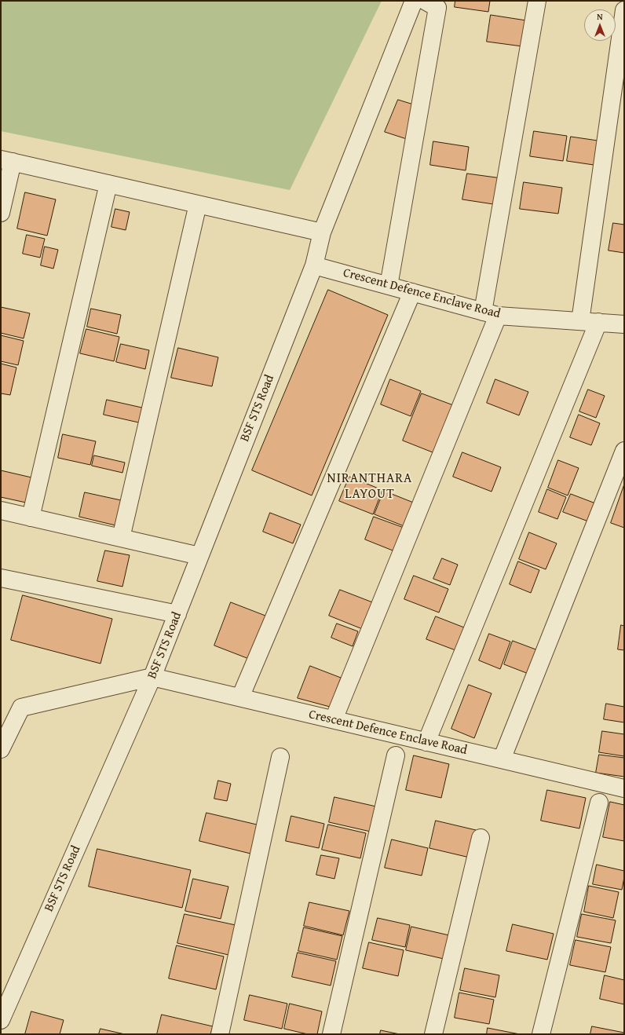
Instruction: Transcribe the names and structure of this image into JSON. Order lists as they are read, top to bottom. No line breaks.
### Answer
{"streets":{"street":["Crescent Defence Enclave Road","BSF STS Road"]},"crossings":[["Crescent Defence Enclave Road","BSF STS Road"]],"districts":["NIRANTHARA LAYOUT"],"north":"top"}
